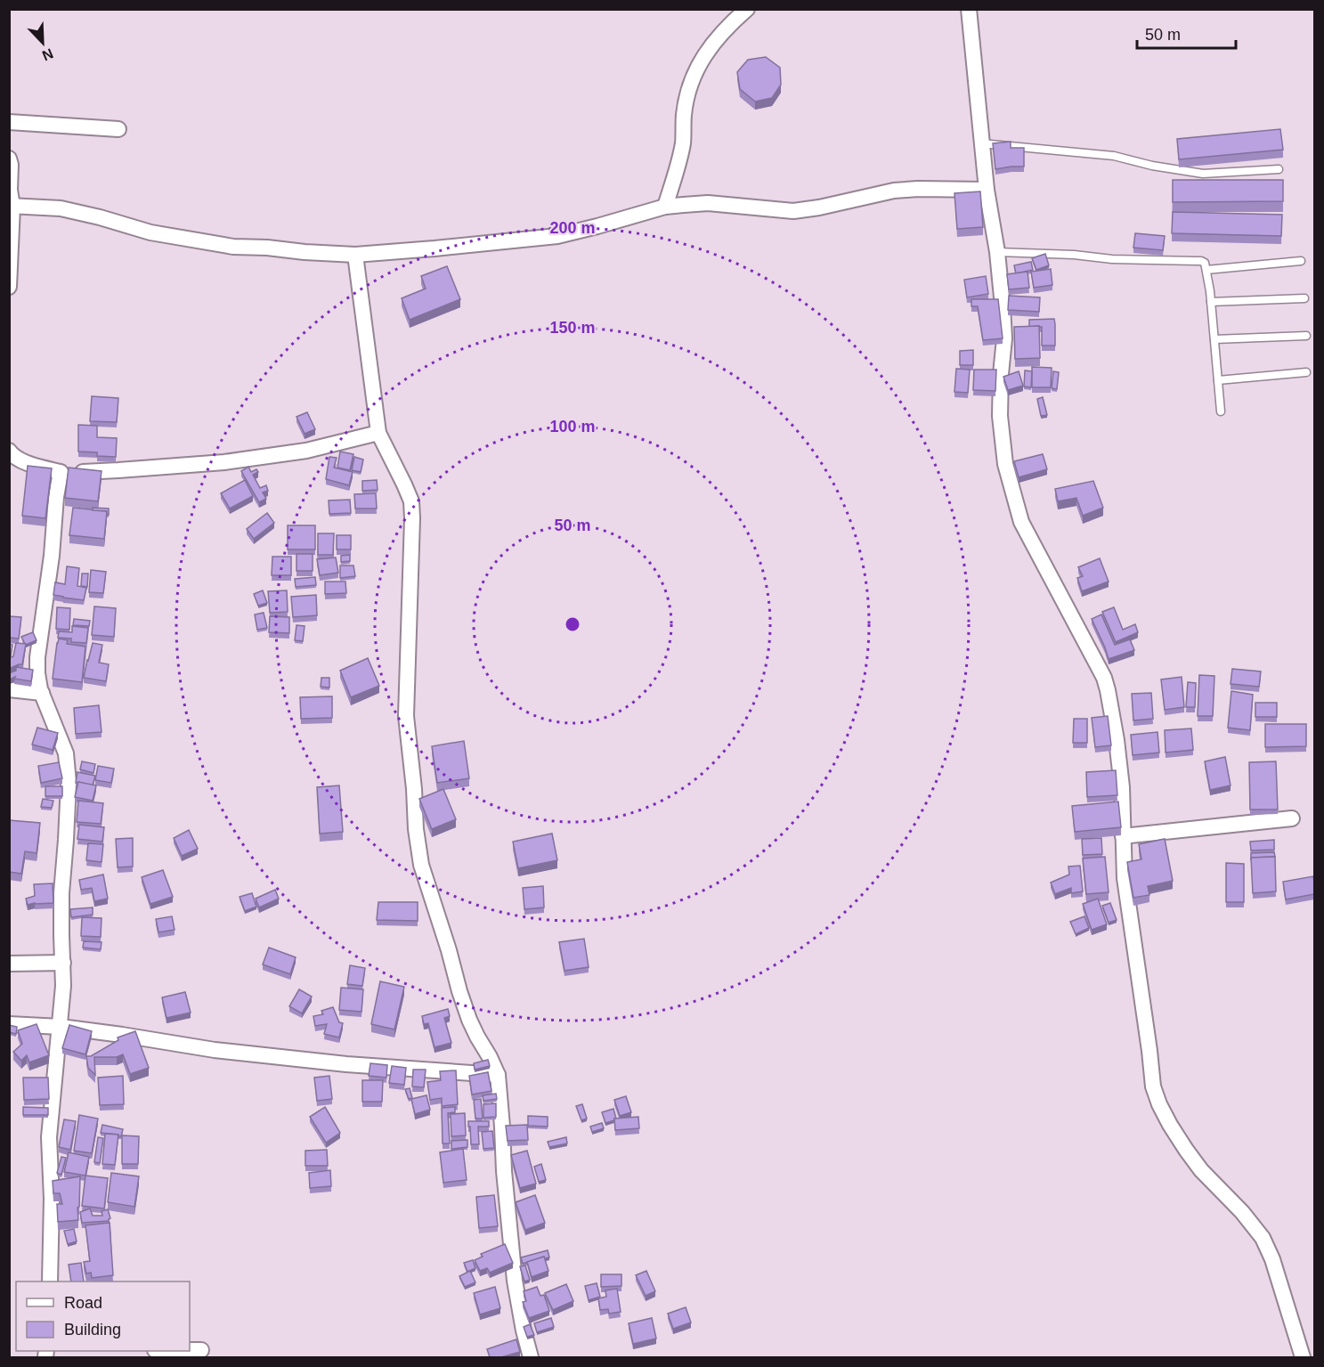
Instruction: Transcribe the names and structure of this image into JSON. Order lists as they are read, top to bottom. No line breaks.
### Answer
{"legend":["Road","Building"],"scale_bar":"50 m","north":"bottom right","rings":["200 m","150 m","100 m","50 m"]}
